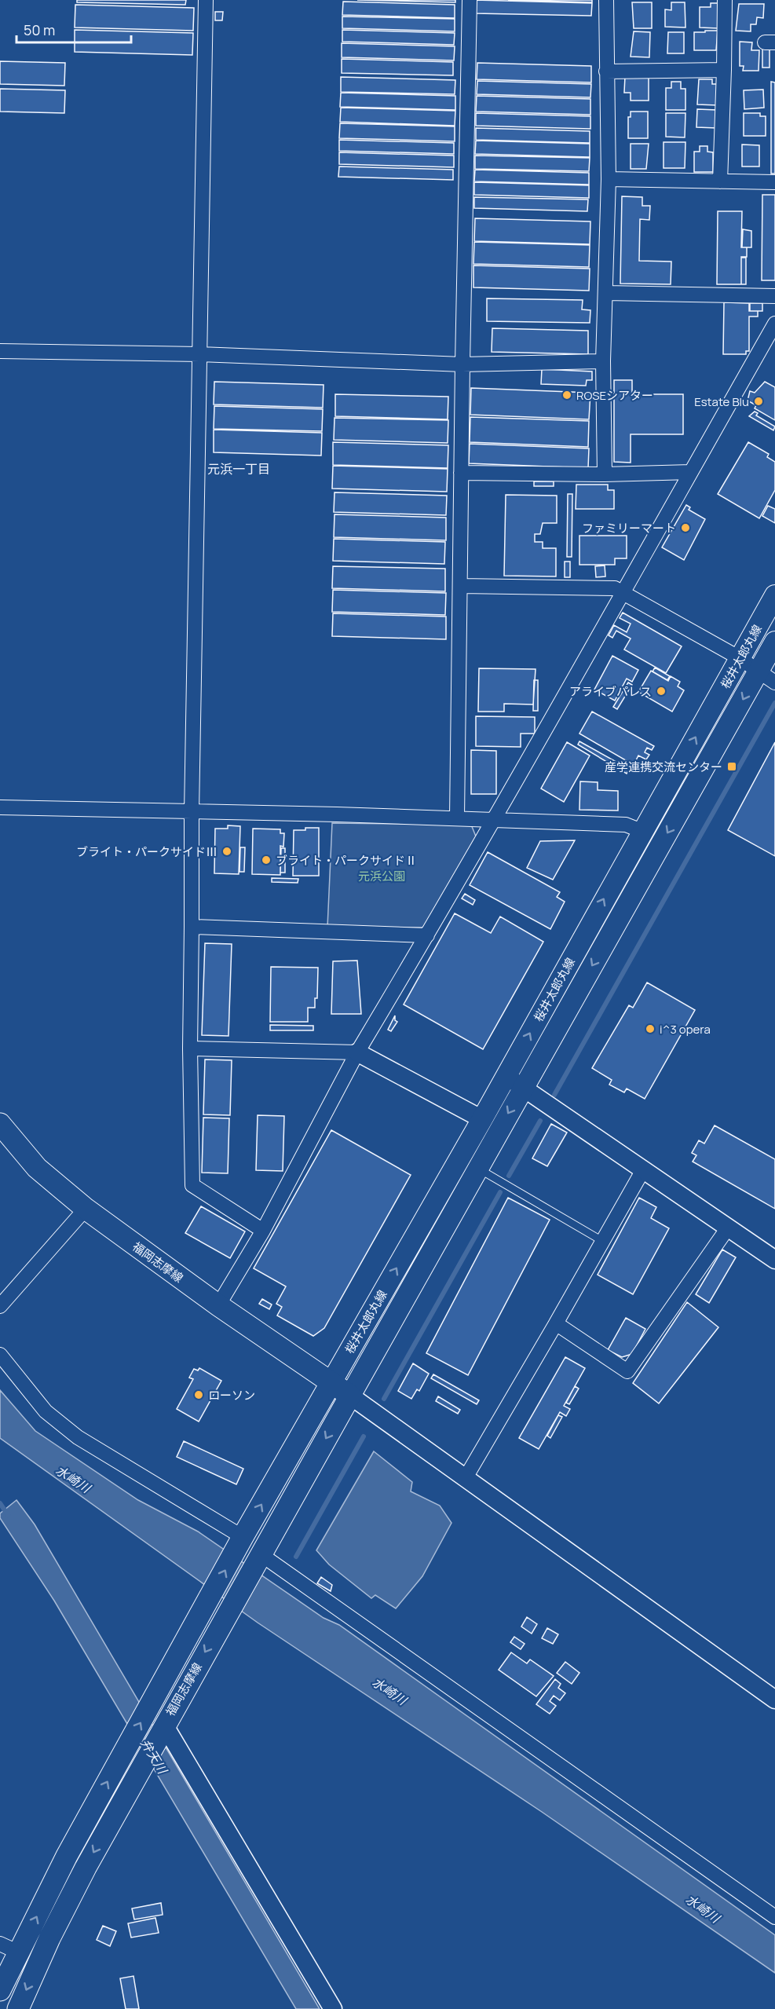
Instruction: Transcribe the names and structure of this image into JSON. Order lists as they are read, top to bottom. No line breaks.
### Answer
{"streets":{"main road":["桜井太郎丸線","福岡志摩線"]},"crossings":[["桜井太郎丸線","福岡志摩線"]],"districts":["元浜一丁目"],"water":["水崎川","弁天川"],"parks":["元浜公園"],"places":{"other":["ROSEシアター","Estate Blu","ファミリーマート","アライブパレス","ブライト・パークサイドⅢ","ブライト・パークサイドⅡ","i^3 opera","ローソン"],"transit":["産学連携交流センター"]},"scale_bar":"50 m"}
